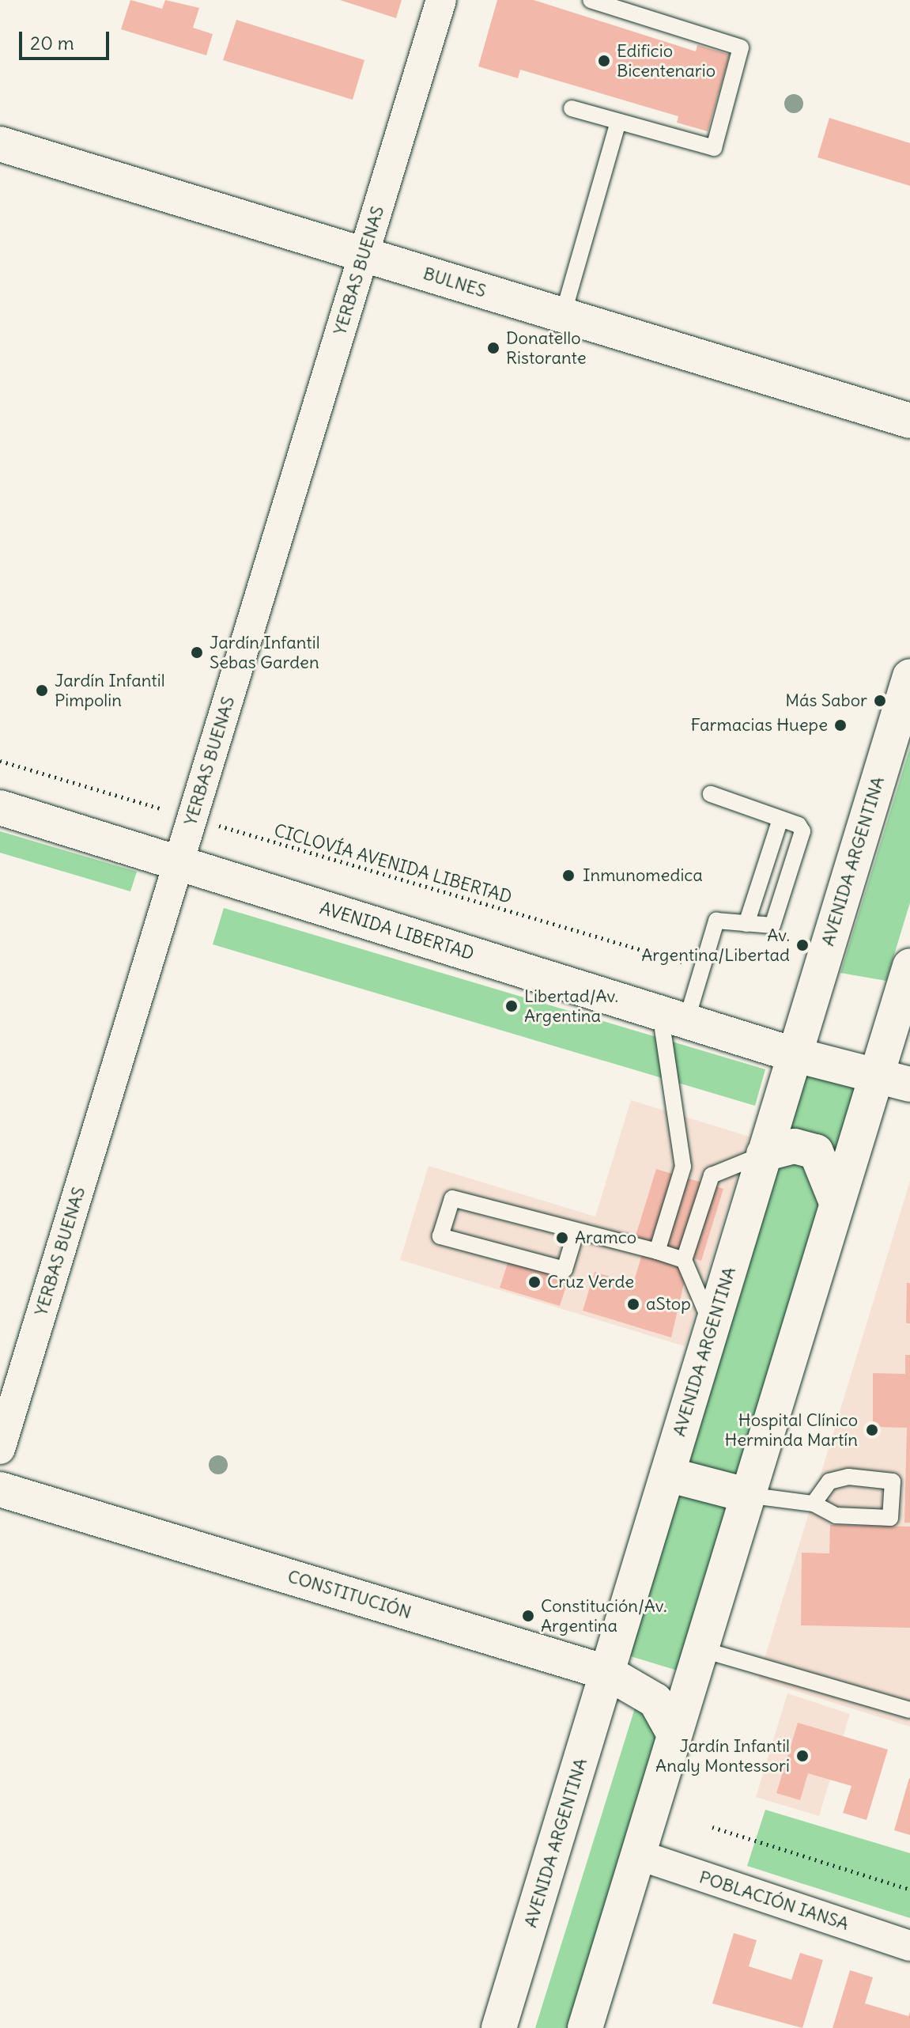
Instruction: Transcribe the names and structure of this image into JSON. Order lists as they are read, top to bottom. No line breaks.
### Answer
{"streets":{"main road":["BULNES","AVENIDA ARGENTINA","AVENIDA LIBERTAD","CONSTITUCIÓN"],"street":["YERBAS BUENAS","POBLACIÓN IANSA"],"path":["CICLOVÍA AVENIDA LIBERTAD"]},"crossings":[["YERBAS BUENAS","BULNES"],["YERBAS BUENAS","CICLOVÍA AVENIDA LIBERTAD"],["YERBAS BUENAS","AVENIDA LIBERTAD"],["AVENIDA ARGENTINA","AVENIDA LIBERTAD"],["AVENIDA ARGENTINA","CONSTITUCIÓN"]],"places":["Edificio Bicentenario","Donatello Ristorante","Jardín Infantil Sebas Garden","Jardín Infantil Pimpolin","Más Sabor","Farmacias Huepe","Inmunomedica","Av. Argentina/Libertad","Libertad/Av. Argentina","Aramco","Cruz Verde","aStop","Hospital Clínico Herminda Martín","Constitución/Av. Argentina","Jardín Infantil Analy Montessori"],"scale_bar":"20 m"}
